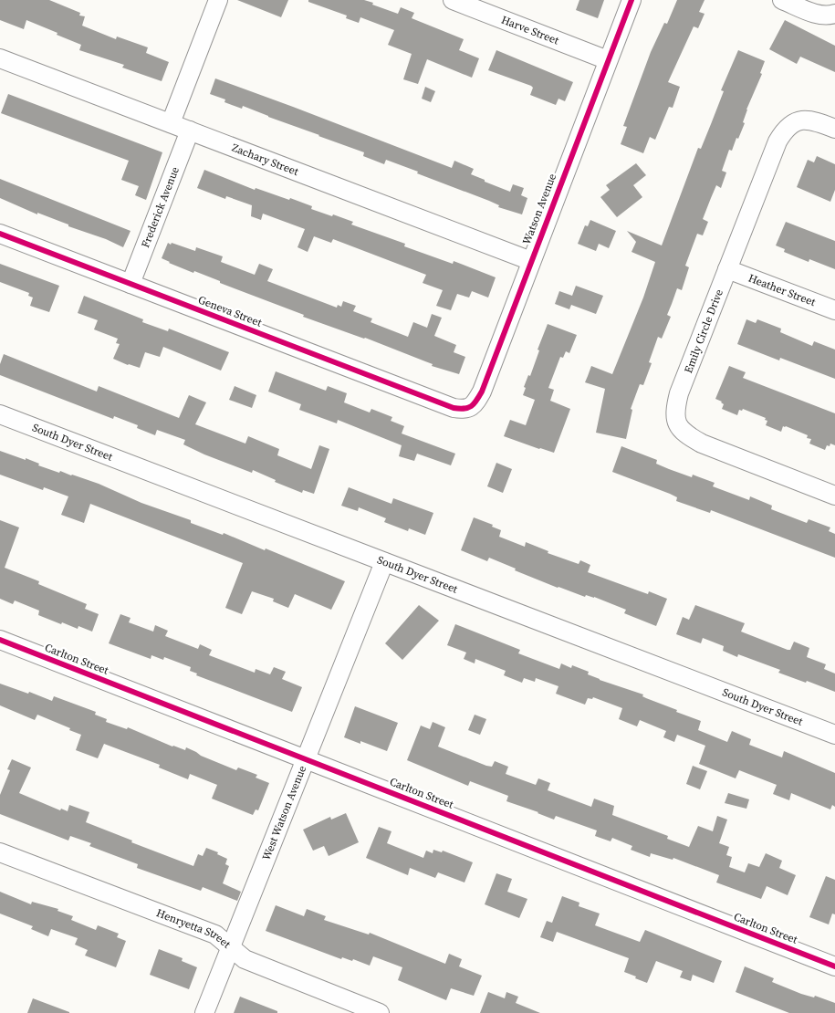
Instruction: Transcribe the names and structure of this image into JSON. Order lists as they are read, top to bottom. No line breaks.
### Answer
{"streets":{"street":["Harve Street","Zachary Street","Frederick Avenue","Watson Avenue","Heather Street","Geneva Street","Emily Circle Drive","South Dyer Street","Carlton Street","West Watson Avenue","Henryetta Street"]},"crossings":[["Harve Street","Watson Avenue"],["Zachary Street","Frederick Avenue"],["Zachary Street","Watson Avenue"],["Frederick Avenue","Geneva Street"],["Watson Avenue","Geneva Street"],["Heather Street","Emily Circle Drive"],["South Dyer Street","West Watson Avenue"],["Carlton Street","West Watson Avenue"],["West Watson Avenue","Henryetta Street"]]}
